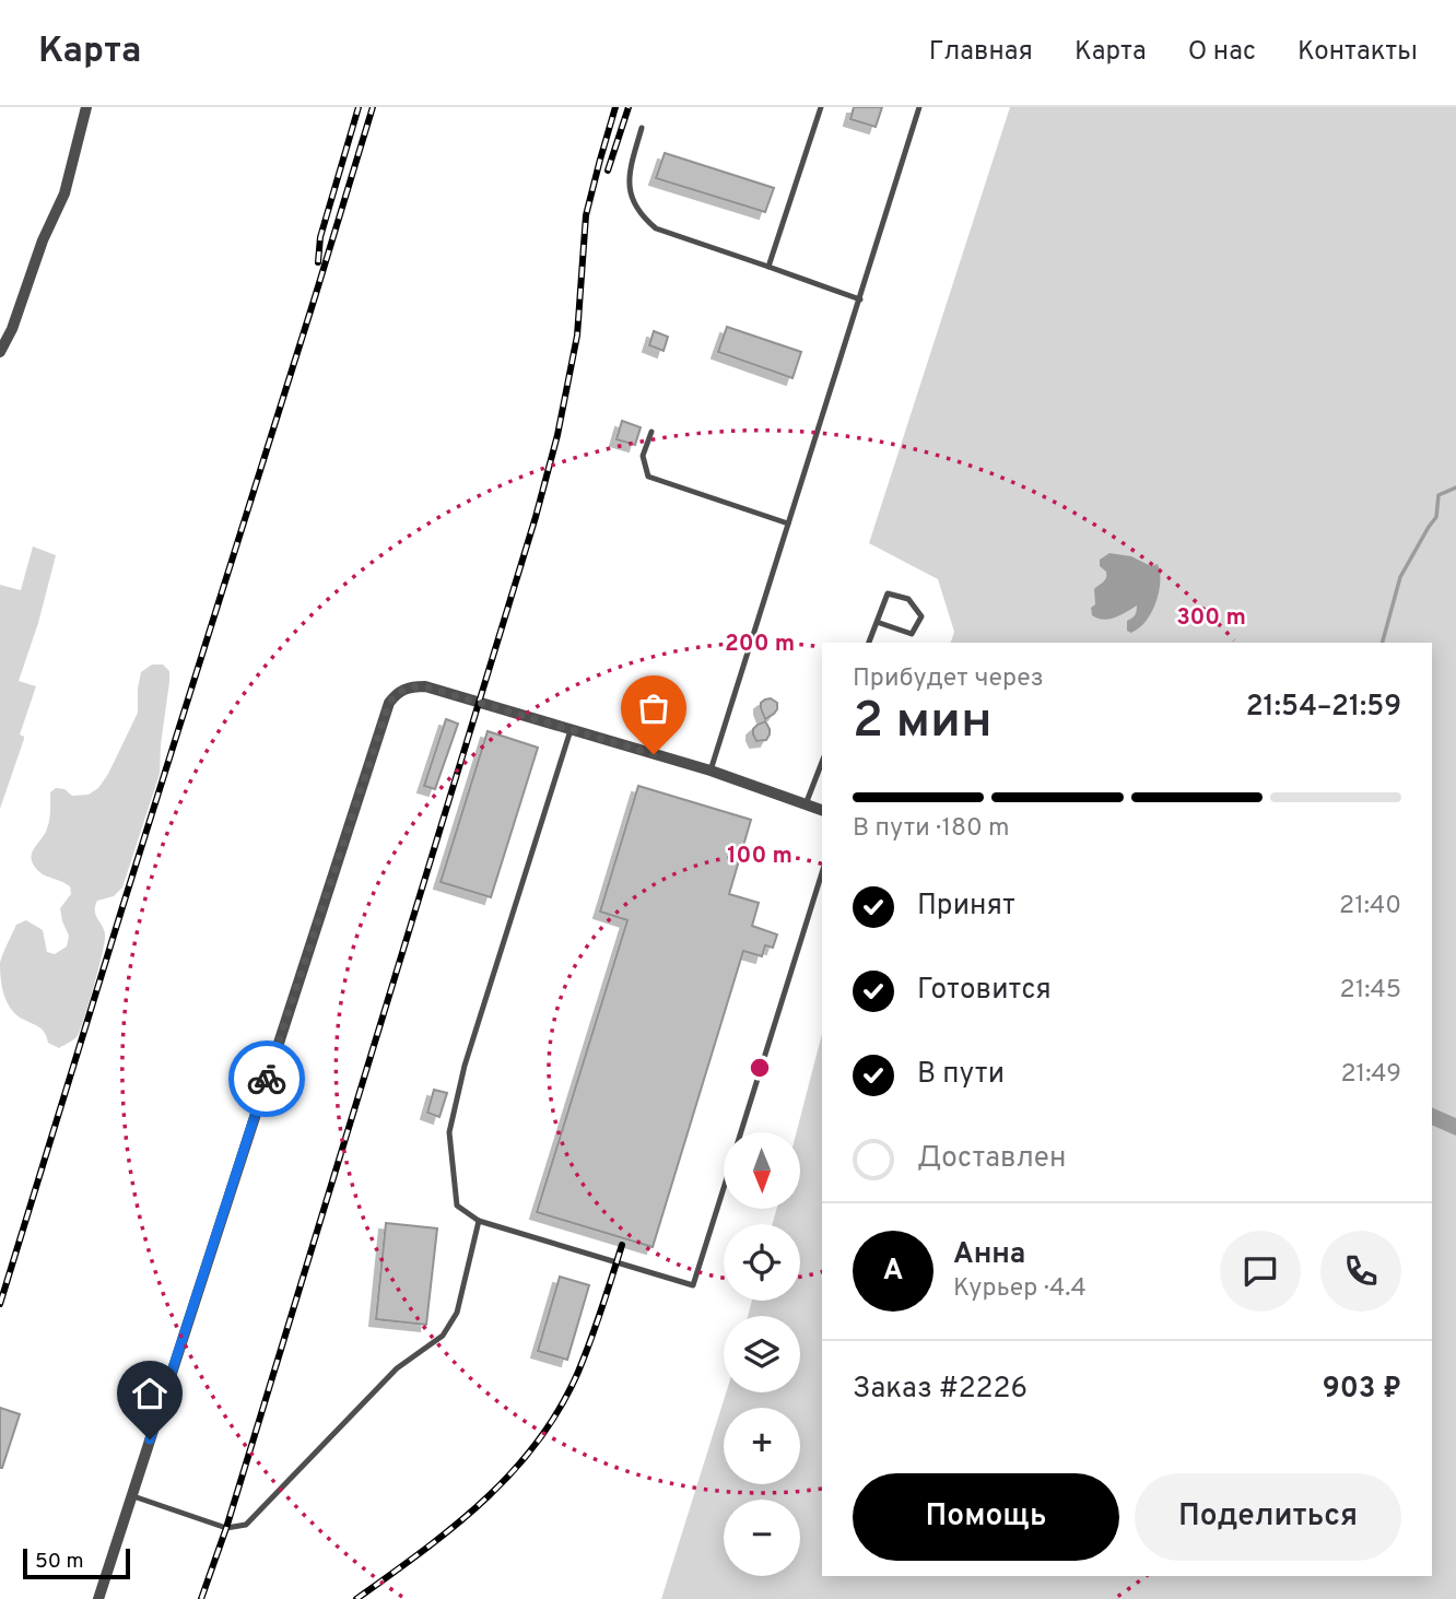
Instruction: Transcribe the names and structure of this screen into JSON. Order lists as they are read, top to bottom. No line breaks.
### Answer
{"scale_bar":"50 m","north":"bottom","page":{"header":"Карта","nav":["Главная","Карта","О нас","Контакты"],"heading":["2 мин","Прибудет через","21:54–21:59"],"panel":["Анна","Курьер · 4.4","Заказ #2226","903 ₽"],"bar":"В пути · 180 m","list":[["Принят","21:40"],["Готовится","21:45"],["В пути","21:49"],"Доставлен"],"map_buttons":["+","−"],"round":"А","buttons":["Помощь","Поделиться"],"scale":"50 m"},"rings":["300 m","200 m","100 m"]}
